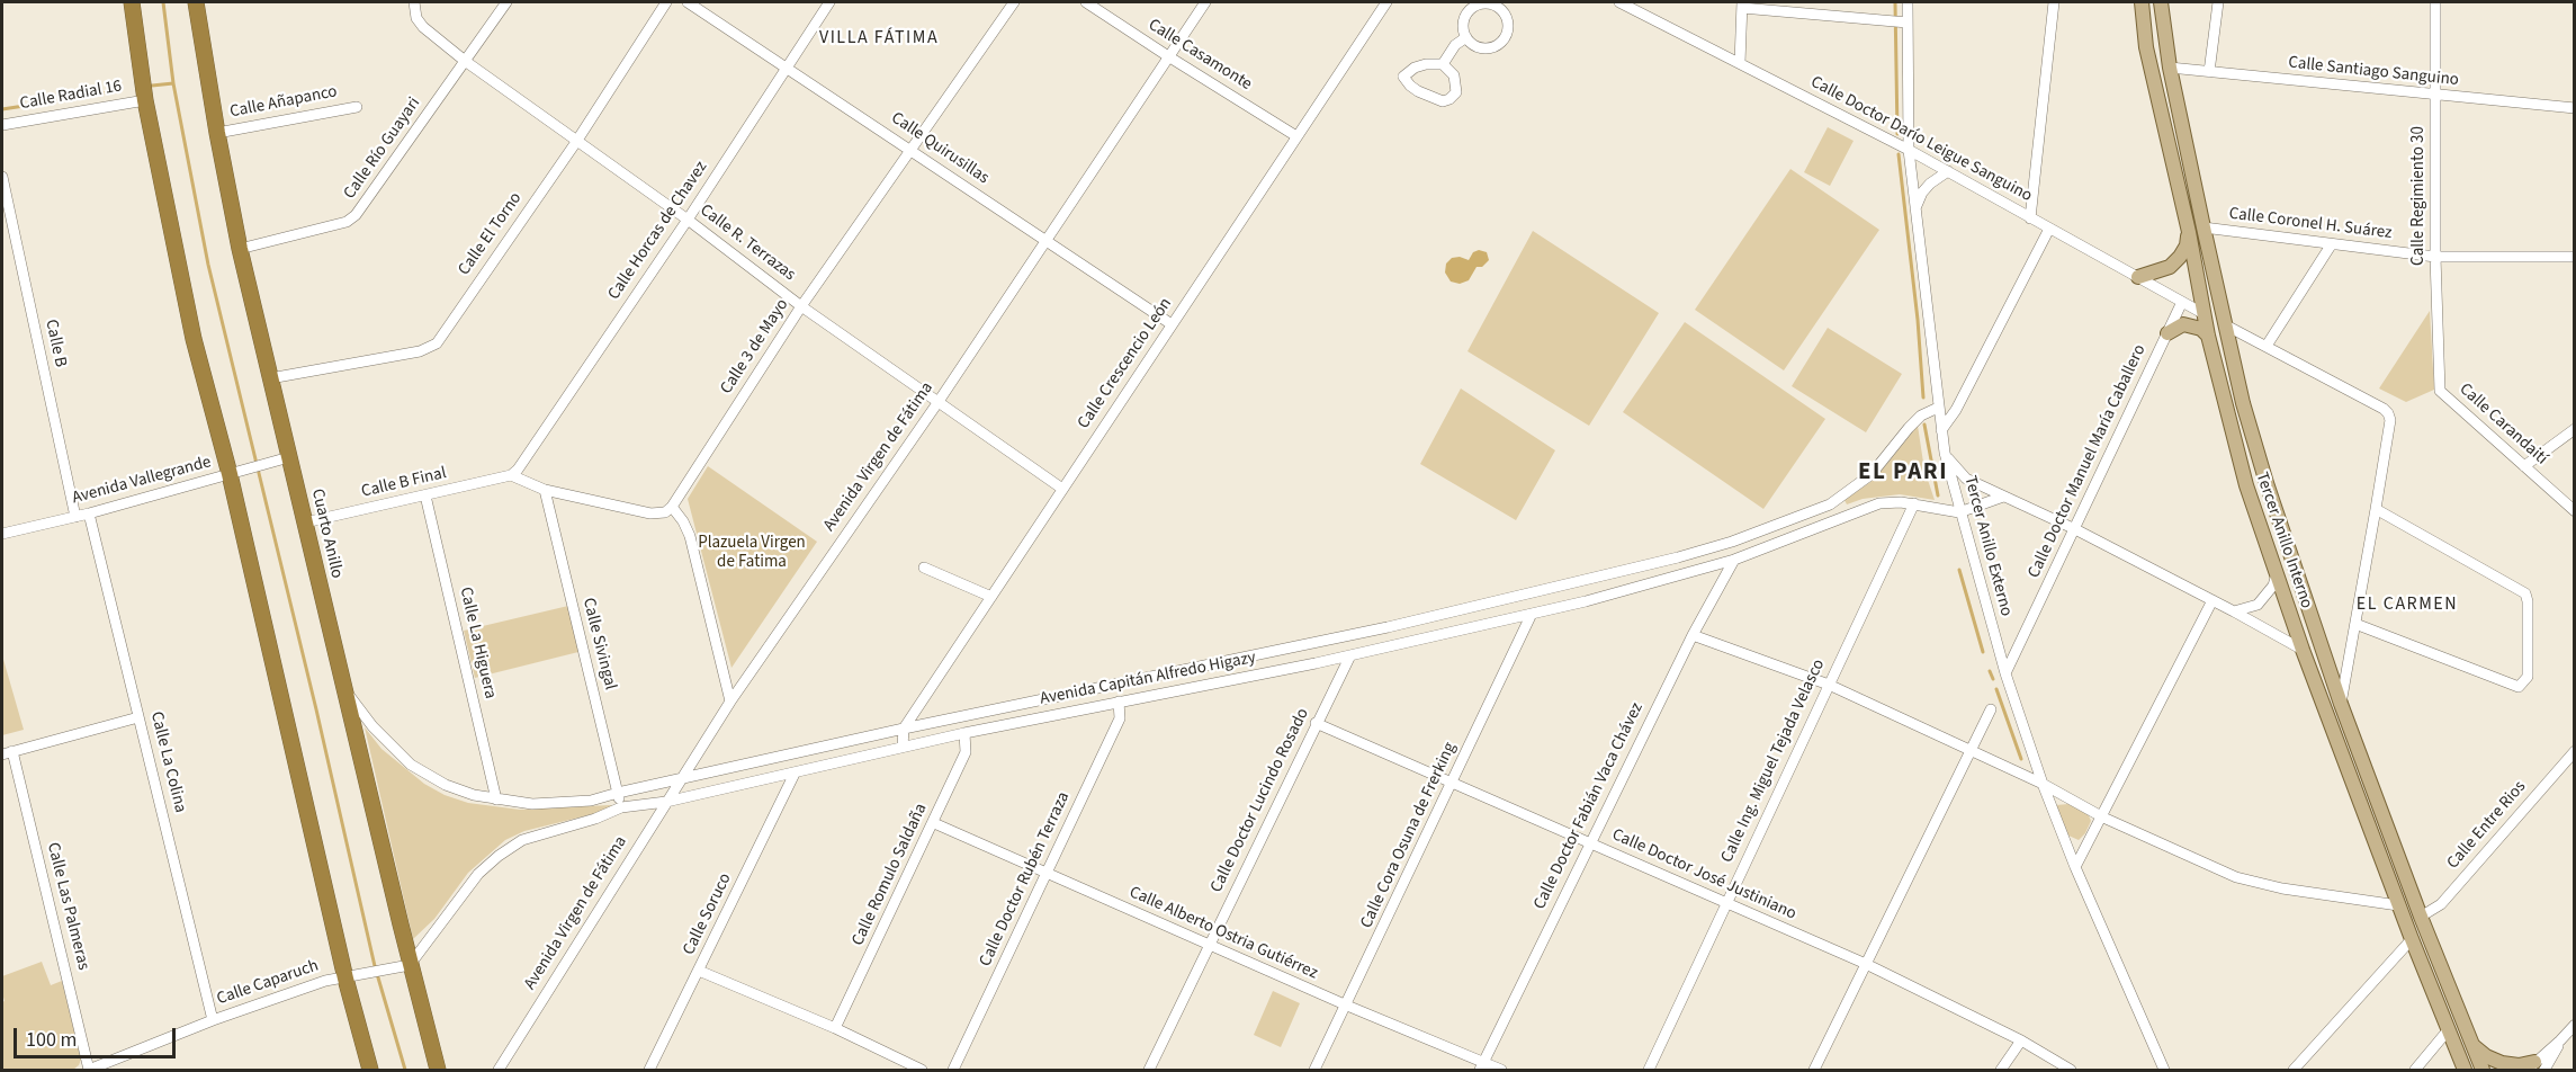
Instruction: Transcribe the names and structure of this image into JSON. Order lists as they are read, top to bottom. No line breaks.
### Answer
{"streets":{"highway":["Cuarto Anillo"],"main road":["Tercer Anillo Interno"],"street":["Calle Casamonte","Calle Santiago Sanguino","Calle Radial 16","Calle Añapanco","Calle Doctor Darío Leigue Sanguino","Calle Río Guayari","Calle Quirusillas","Calle Regimiento 30","Calle Coronel H. Suárez","Calle Horcas de Chavez","Calle El Torno","Calle R. Terrazas","Calle B","Calle 3 de Mayo","Calle Crescencio León","Calle Carandaití","Avenida Virgen de Fátima","Calle Doctor Manuel María Caballero","Avenida Vallegrande","Calle B Final","Tercer Anillo Externo","Calle La Higuera","Calle Sivingal","Avenida Capitán Alfredo Higazy","Calle Ing. Miguel Tejada Velasco","Calle La Colina","Calle Doctor Lucindo Rosado","Calle Doctor Fabián Vaca Chávez","Calle Entre Rios","Calle Cora Osuna de Frerking","Calle Romulo Saldaña","Calle Doctor José Justiniano","Calle Doctor Rubén Terraza","Calle Las Palmeras","Calle Soruco","Calle Alberto Ostria Gutiérrez","Calle Caparuch"]},"crossings":[["Calle Casamonte","Calle Crescencio León"],["Calle Casamonte","Avenida Virgen de Fátima"],["Calle Santiago Sanguino","Calle Regimiento 30"],["Calle Santiago Sanguino","Tercer Anillo Interno"],["Calle Añapanco","Cuarto Anillo"],["Calle Doctor Darío Leigue Sanguino","Calle Doctor Manuel María Caballero"],["Calle Doctor Darío Leigue Sanguino","Tercer Anillo Interno"],["Calle Doctor Darío Leigue Sanguino","Tercer Anillo Externo"],["Calle Río Guayari","Calle R. Terrazas"],["Calle Río Guayari","Cuarto Anillo"],["Calle Quirusillas","Calle Horcas de Chavez"],["Calle Quirusillas","Calle 3 de Mayo"],["Calle Quirusillas","Calle Crescencio León"],["Calle Quirusillas","Avenida Virgen de Fátima"],["Calle Regimiento 30","Calle Coronel H. Suárez"],["Calle Regimiento 30","Calle Carandaití"],["Calle Coronel H. Suárez","Tercer Anillo Interno"],["Calle Horcas de Chavez","Calle R. Terrazas"],["Calle Horcas de Chavez","Calle B Final"],["Calle El Torno","Calle R. Terrazas"],["Calle El Torno","Cuarto Anillo"],["Calle R. Terrazas","Calle 3 de Mayo"],["Calle R. Terrazas","Calle Crescencio León"],["Calle R. Terrazas","Avenida Virgen de Fátima"],["Calle B","Avenida Vallegrande"],["Calle Crescencio León","Avenida Capitán Alfredo Higazy"],["Avenida Virgen de Fátima","Avenida Capitán Alfredo Higazy"],["Calle Doctor Manuel María Caballero","Tercer Anillo Externo"],["Avenida Vallegrande","Cuarto Anillo"],["Avenida Vallegrande","Calle La Colina"],["Calle B Final","Cuarto Anillo"],["Calle B Final","Calle La Higuera"],["Cuarto Anillo","Avenida Capitán Alfredo Higazy"],["Tercer Anillo Interno","Calle Entre Rios"],["Tercer Anillo Externo","Avenida Capitán Alfredo Higazy"],["Calle La Higuera","Avenida Capitán Alfredo Higazy"],["Calle Sivingal","Avenida Capitán Alfredo Higazy"],["Avenida Capitán Alfredo Higazy","Calle Ing. Miguel Tejada Velasco"],["Avenida Capitán Alfredo Higazy","Calle Doctor Lucindo Rosado"],["Avenida Capitán Alfredo Higazy","Calle Doctor Fabián Vaca Chávez"],["Avenida Capitán Alfredo Higazy","Calle Cora Osuna de Frerking"],["Avenida Capitán Alfredo Higazy","Calle Romulo Saldaña"],["Avenida Capitán Alfredo Higazy","Calle Doctor Rubén Terraza"],["Avenida Capitán Alfredo Higazy","Calle Soruco"],["Calle Ing. Miguel Tejada Velasco","Calle Doctor José Justiniano"],["Calle La Colina","Calle Caparuch"],["Calle Doctor Lucindo Rosado","Calle Doctor José Justiniano"],["Calle Doctor Lucindo Rosado","Calle Alberto Ostria Gutiérrez"],["Calle Doctor Fabián Vaca Chávez","Calle Doctor José Justiniano"],["Calle Doctor Fabián Vaca Chávez","Calle Alberto Ostria Gutiérrez"],["Calle Cora Osuna de Frerking","Calle Doctor José Justiniano"],["Calle Cora Osuna de Frerking","Calle Alberto Ostria Gutiérrez"],["Calle Romulo Saldaña","Calle Alberto Ostria Gutiérrez"],["Calle Doctor Rubén Terraza","Calle Alberto Ostria Gutiérrez"],["Calle Las Palmeras","Calle Caparuch"]],"districts":["VILLA FÁTIMA","EL PARI","EL CARMEN"],"parks":["Plazuela Virgen de Fatima"],"scale_bar":"100 m"}
